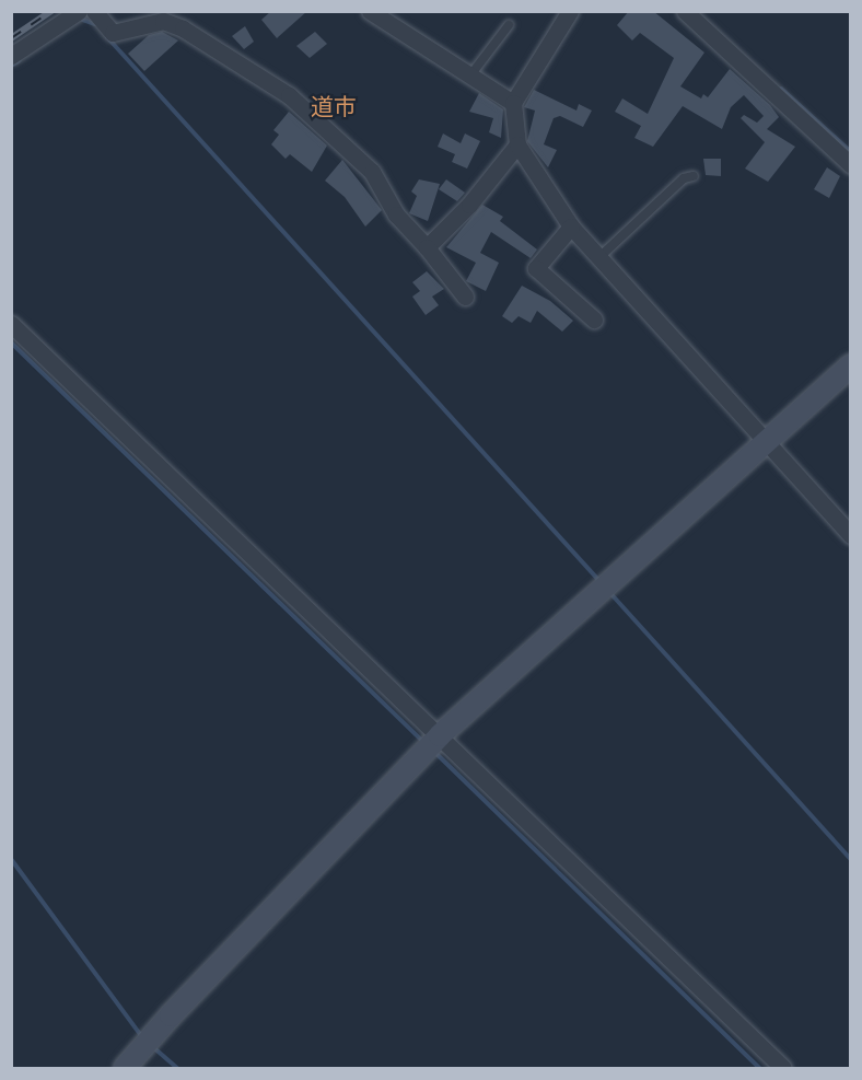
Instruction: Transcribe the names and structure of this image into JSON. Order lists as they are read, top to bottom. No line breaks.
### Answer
{"districts":["道市"]}
